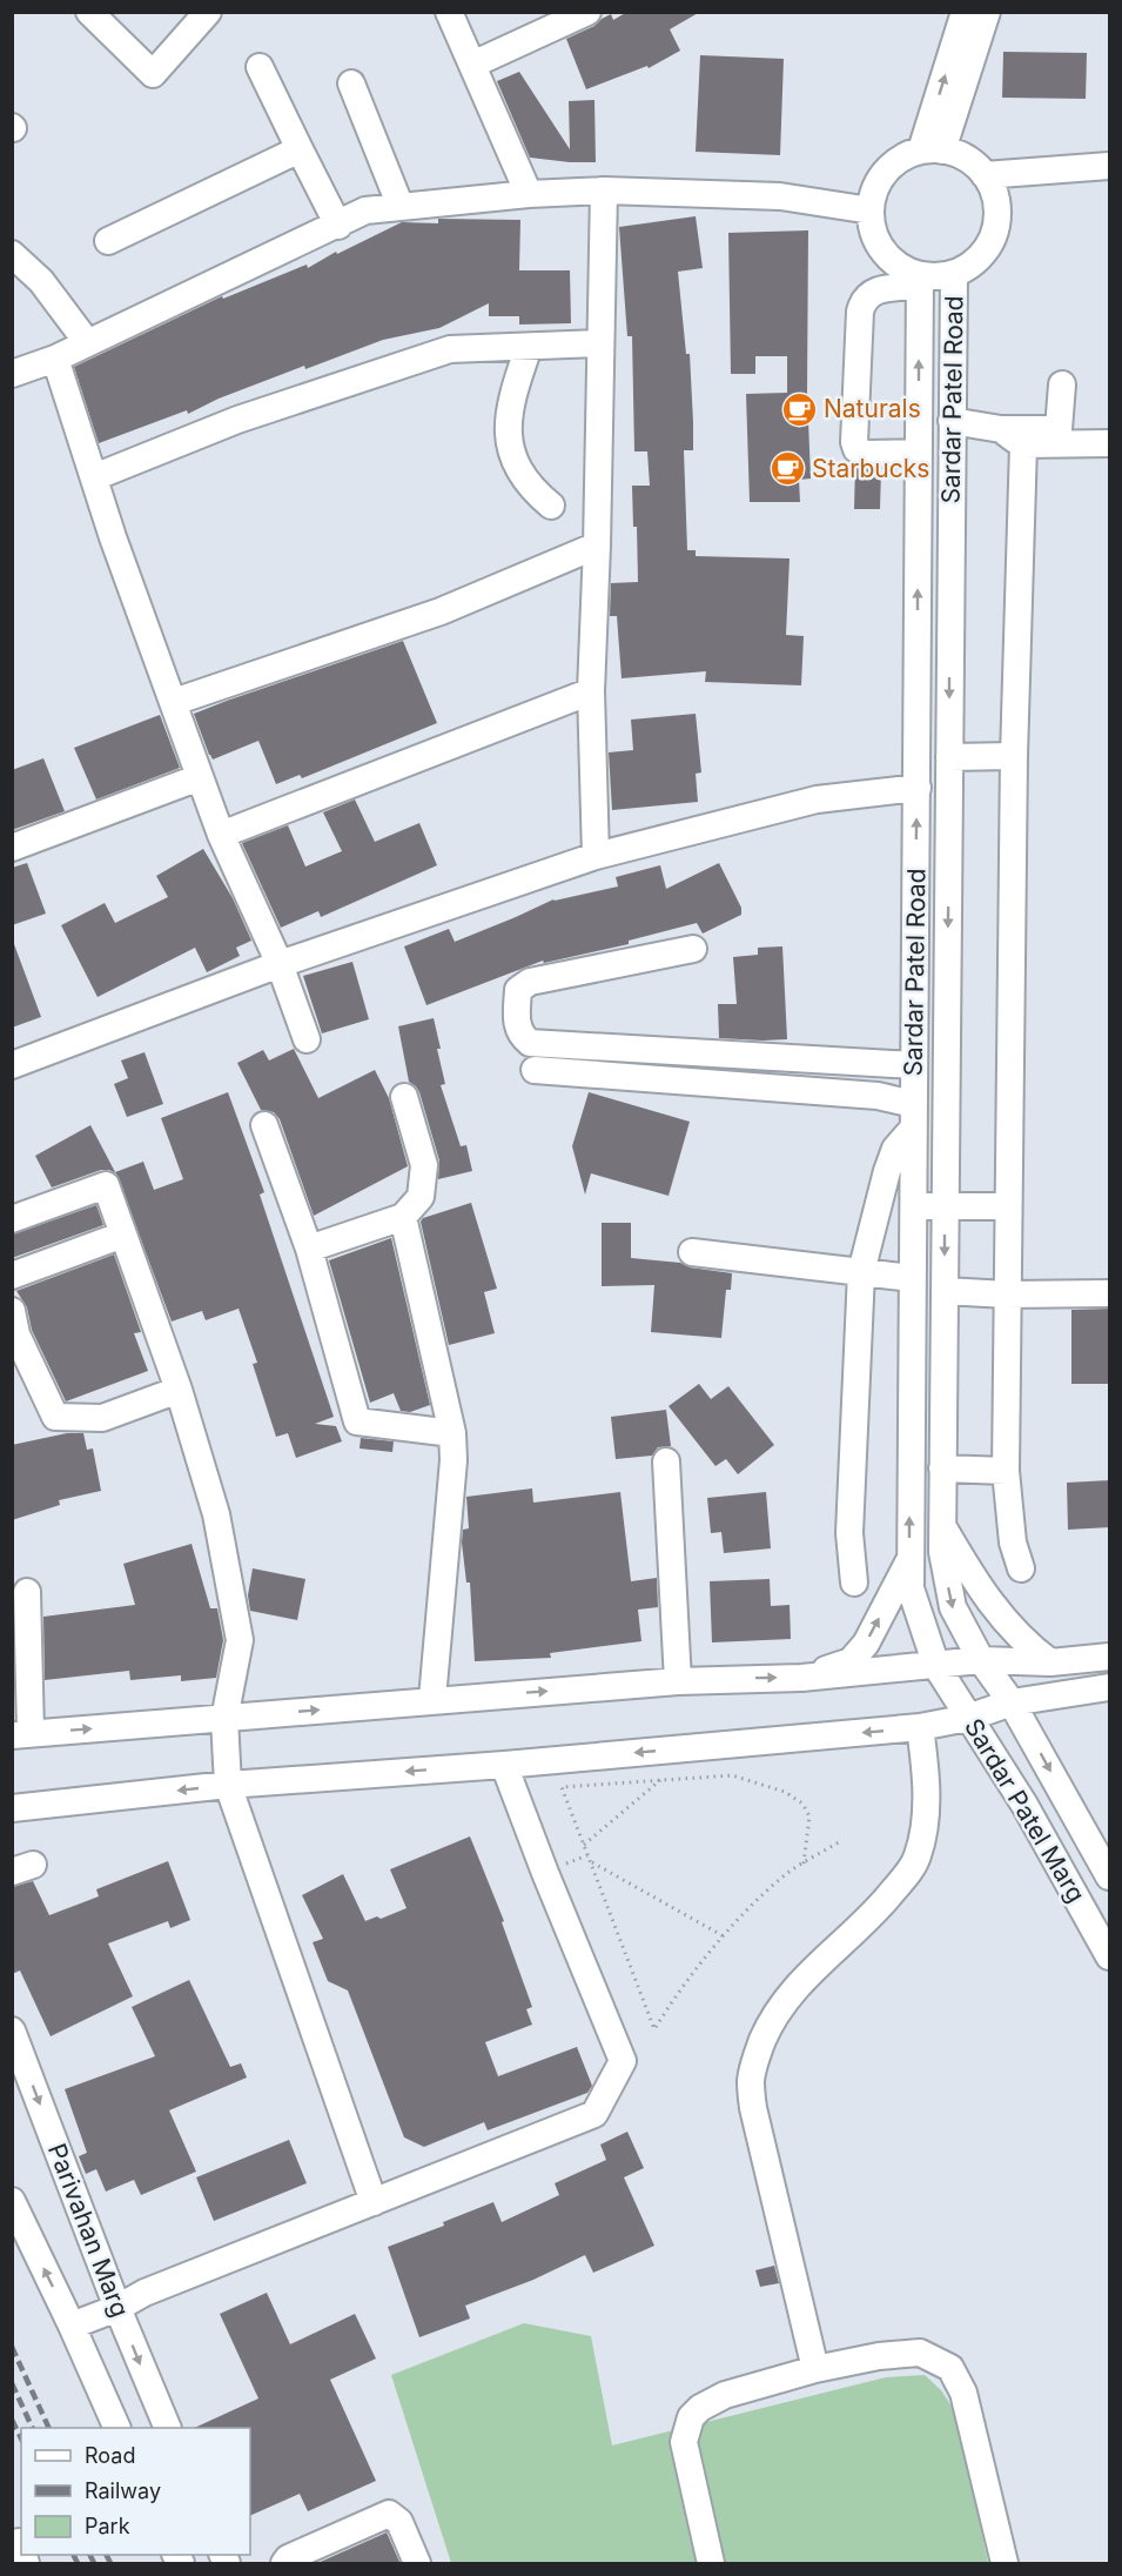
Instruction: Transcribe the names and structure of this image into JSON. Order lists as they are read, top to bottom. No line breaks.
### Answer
{"streets":{"street":["Sardar Patel Road","Sardar Patel Marg","Parivahan Marg"]},"crossings":[["Sardar Patel Road","Sardar Patel Marg"]],"places":{"cafe":["Naturals","Starbucks"]},"legend":["Road","Railway","Park"]}
